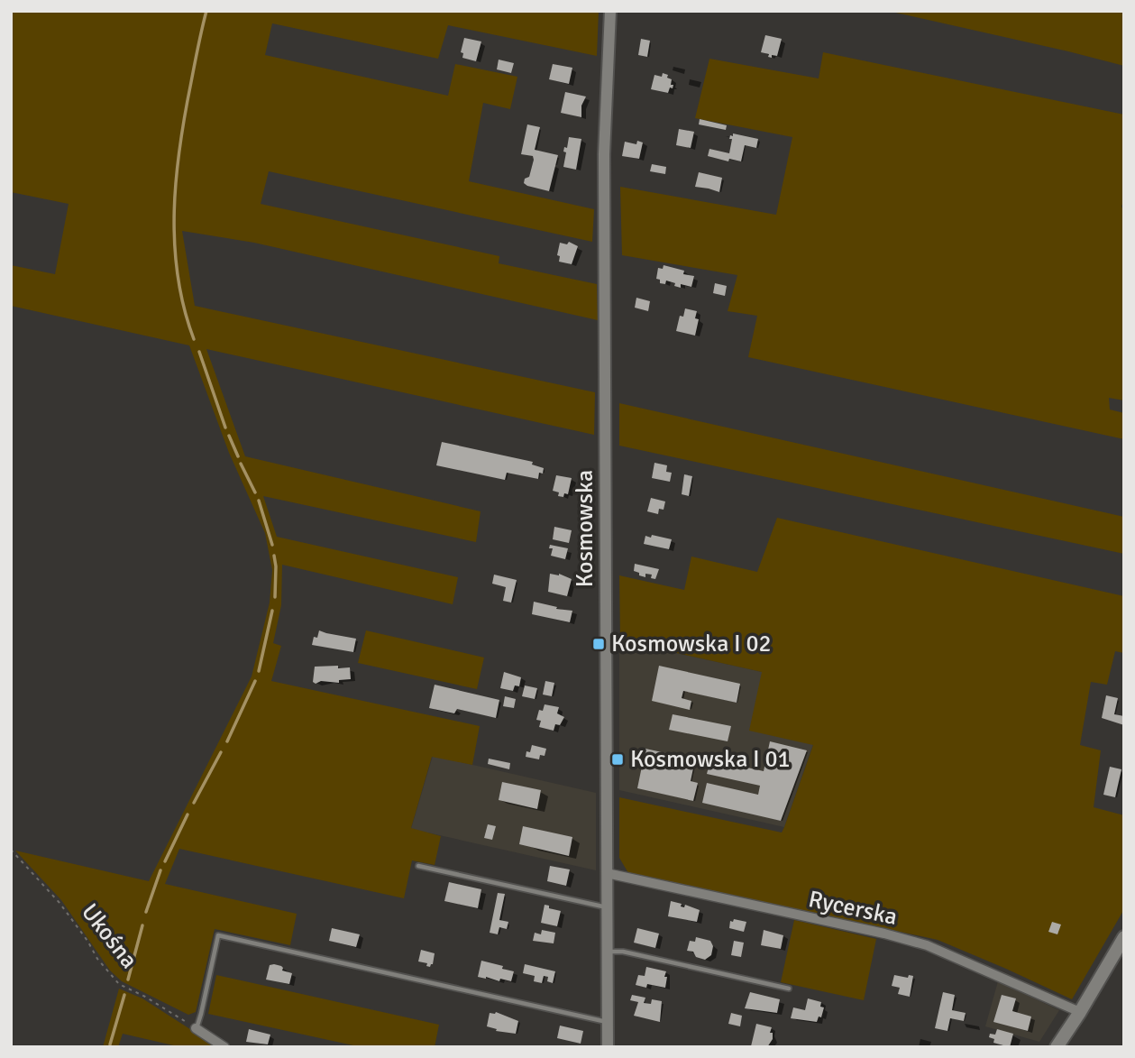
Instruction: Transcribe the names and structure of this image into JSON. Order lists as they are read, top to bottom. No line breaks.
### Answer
{"streets":{"street":["Kosmowska","Rycerska"],"path":["Ukośna"]},"crossings":[["Kosmowska","Rycerska"]],"places":{"transit":["Kosmowska I 02","Kosmowska I 01"]}}
